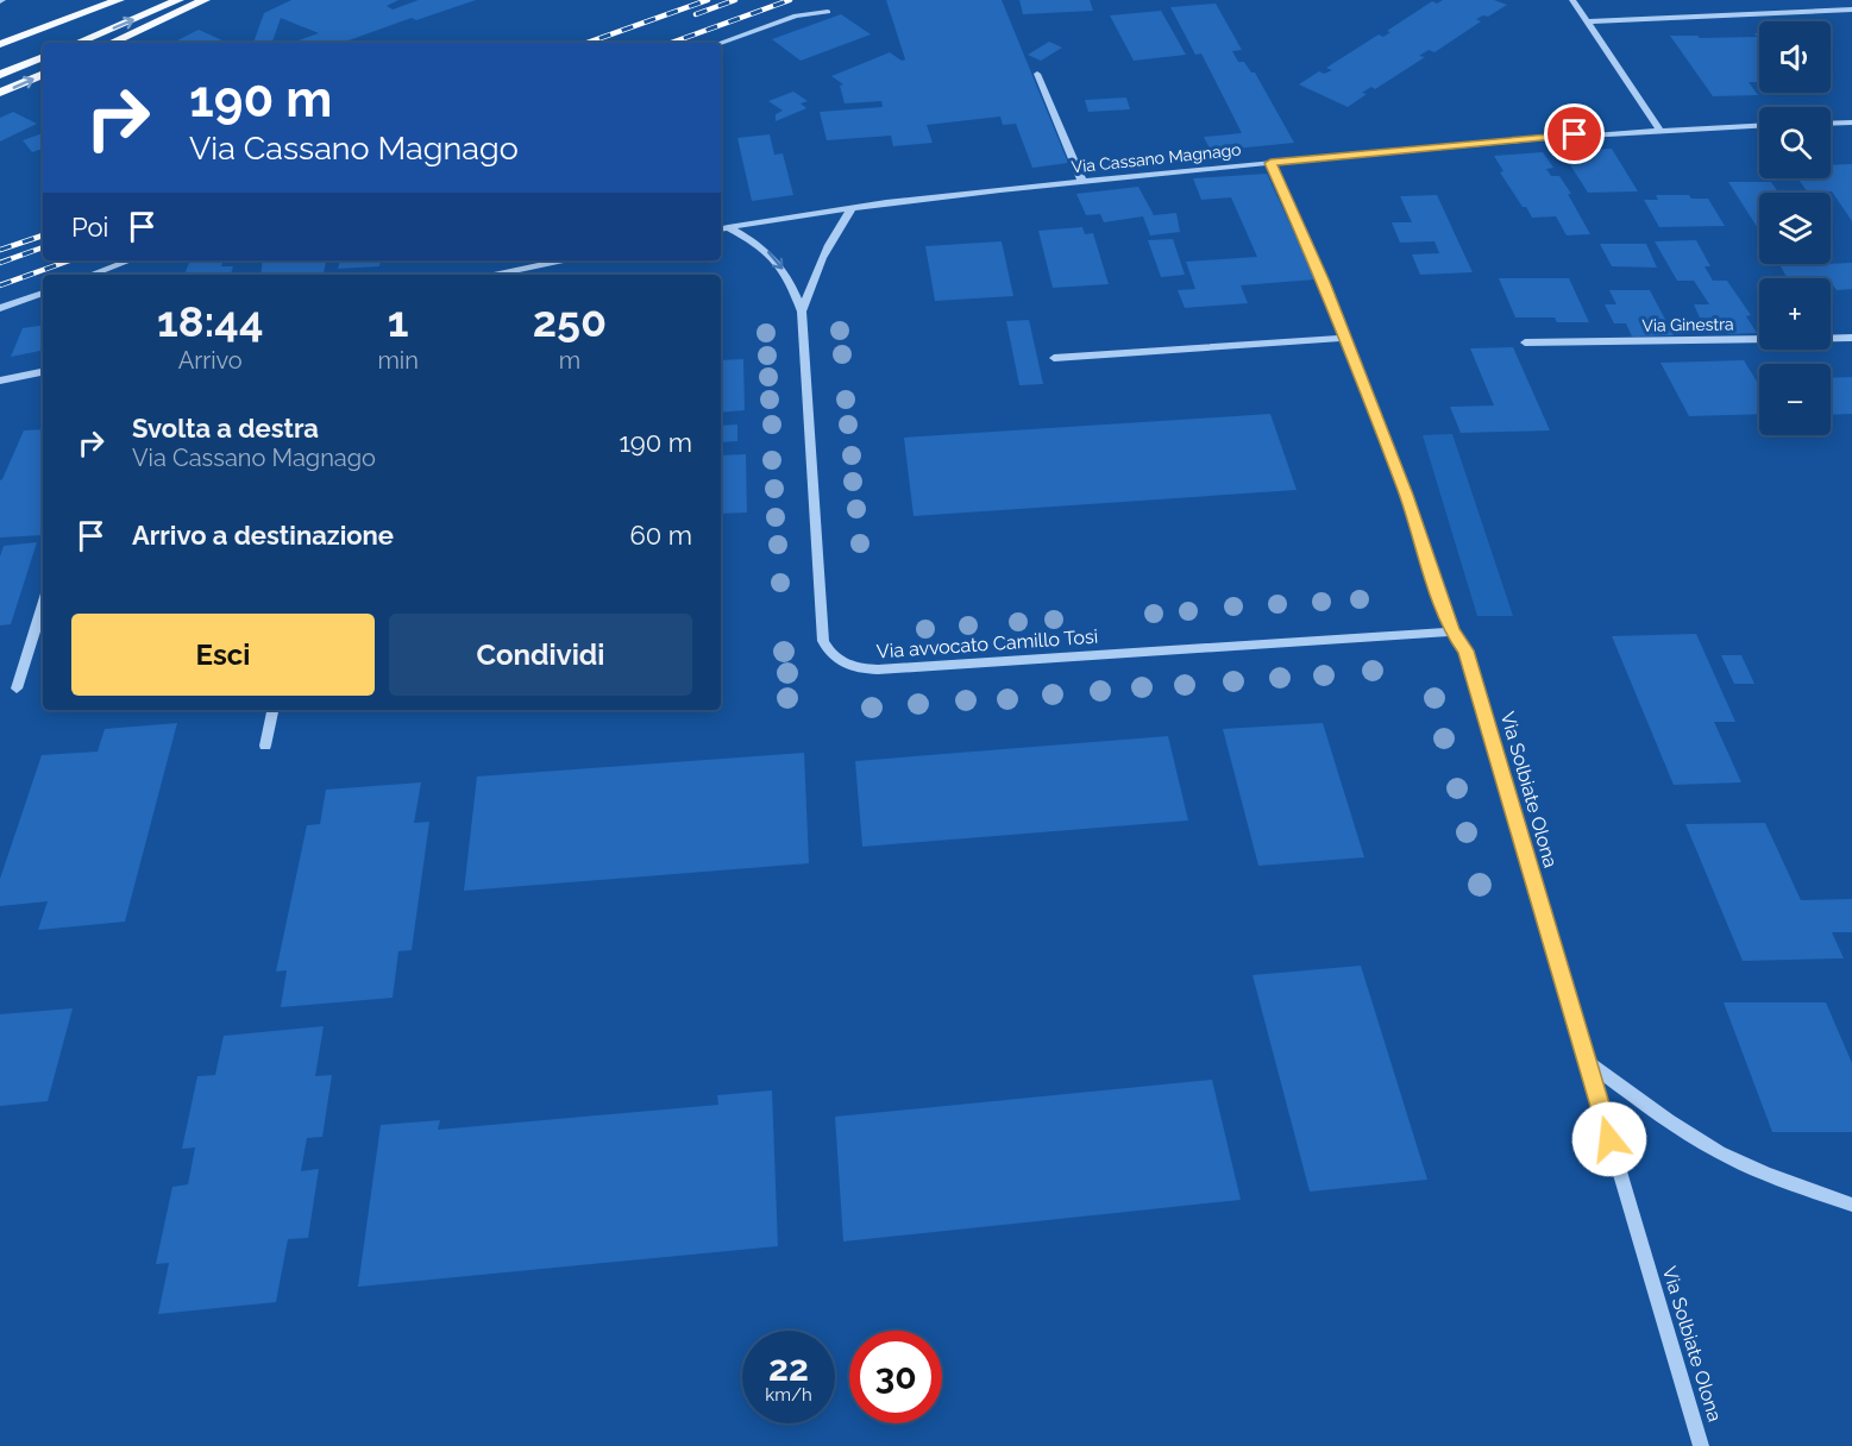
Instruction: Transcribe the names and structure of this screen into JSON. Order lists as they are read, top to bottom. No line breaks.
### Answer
{"streets":{"street":["Via Cassano Magnago","Via Ginestra","Via avvocato Camillo Tosi","Via Solbiate Olona"]},"crossings":[["Via Cassano Magnago","Via avvocato Camillo Tosi"],["Via Cassano Magnago","Via Solbiate Olona"],["Via avvocato Camillo Tosi","Via Solbiate Olona"]],"page":{"map_buttons":["+","−"],"turn":["190 m","Via Cassano Magnago"],"then":"Poi","eta":["18:44","Arrivo","1","min","250","m"],"list":[{"name":"Svolta a destra","note":"Via Cassano Magnago","value":"190 m"},{"name":"Arrivo a destinazione","value":"60 m"}],"buttons":["Esci","Condividi"],"speed":"22 km/h","limit":"30"}}
